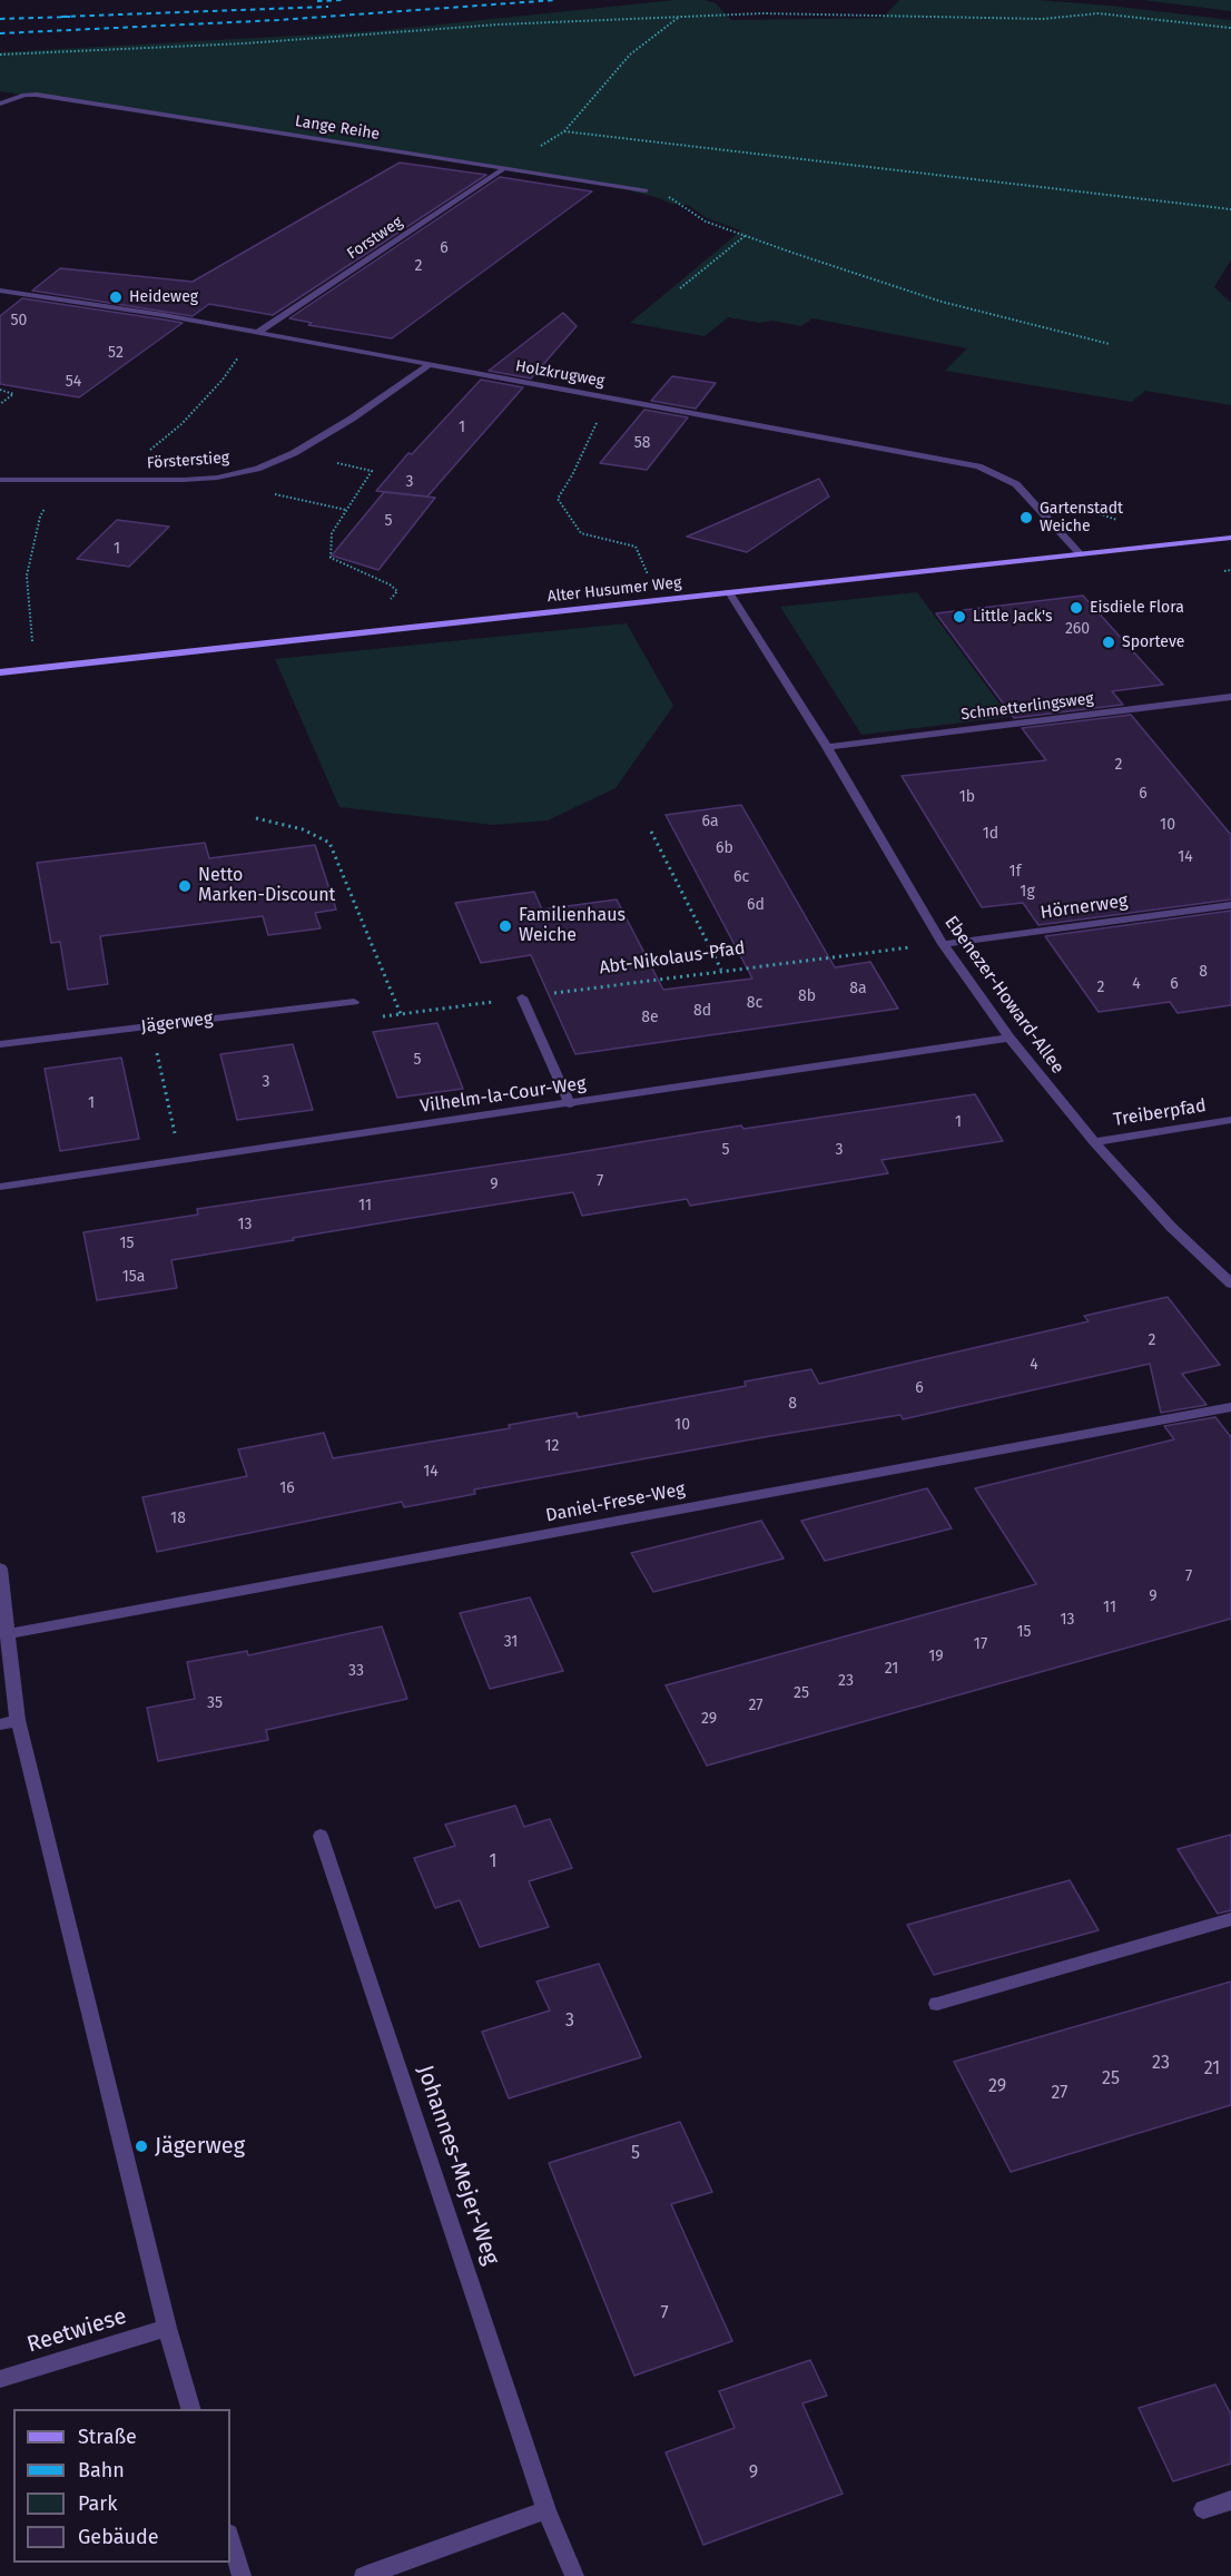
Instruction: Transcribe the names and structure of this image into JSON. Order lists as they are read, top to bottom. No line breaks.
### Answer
{"streets":{"street":["Lange Reihe","Forstweg","Holzkrugweg","Försterstieg","Alter Husumer Weg","Schmetterlingsweg","Hörnerweg","Ebenezer-Howard-Allee","Jägerweg","Vilhelm-la-Cour-Weg","Treiberpfad","Daniel-Frese-Weg","Johannes-Mejer-Weg","Reetwiese"],"path":["Abt-Nikolaus-Pfad"]},"crossings":[["Lange Reihe","Forstweg"],["Forstweg","Holzkrugweg"],["Holzkrugweg","Försterstieg"],["Holzkrugweg","Alter Husumer Weg"],["Alter Husumer Weg","Ebenezer-Howard-Allee"],["Schmetterlingsweg","Ebenezer-Howard-Allee"],["Hörnerweg","Abt-Nikolaus-Pfad"],["Hörnerweg","Ebenezer-Howard-Allee"],["Abt-Nikolaus-Pfad","Ebenezer-Howard-Allee"],["Abt-Nikolaus-Pfad","Jägerweg"],["Ebenezer-Howard-Allee","Vilhelm-la-Cour-Weg"],["Ebenezer-Howard-Allee","Treiberpfad"]],"places":["Heideweg","Gartenstadt Weiche","Eisdiele Flora","Little Jack's","Sporteve","Netto Marken-Discount","Familienhaus Weiche","Jägerweg"],"house_numbers":["6","2","50","52","54","1","58","3","5","1","260","2","6","1b","6a","10","1d","6b","14","1f","6c","1g","6d","8","4","6","2","8a","8b","8c","8d","8e","5","3","1","1","5","3","7","9","11","13","15","15a","2","4","6","8","10","12","14","16","18","7","9","11","13","15","31","17","19","21","33","23","25","35","27","29","1","3","23","21","25","29","27","5","7","9"],"legend":["Straße","Bahn","Park","Gebäude"]}
